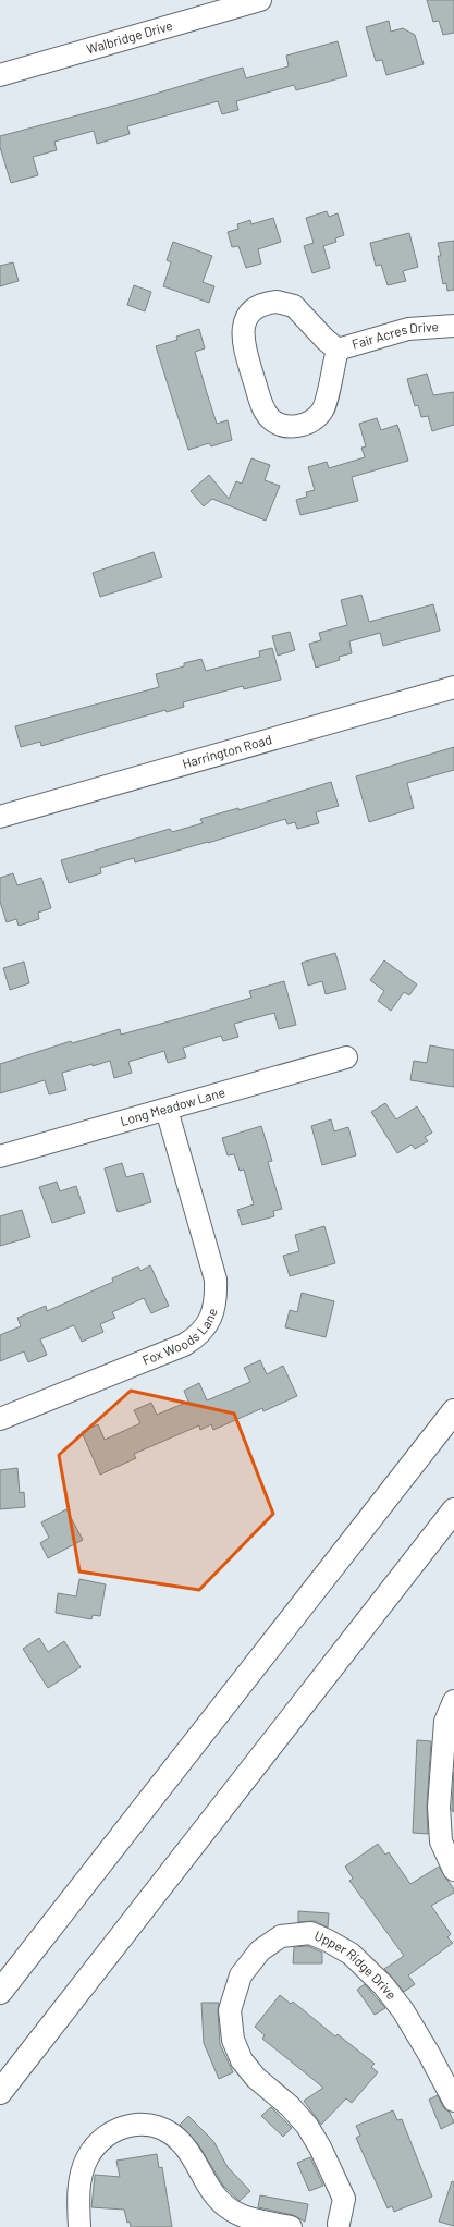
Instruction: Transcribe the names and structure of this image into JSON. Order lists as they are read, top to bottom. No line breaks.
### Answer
{"streets":{"street":["Walbridge Drive","Fair Acres Drive","Harrington Road","Long Meadow Lane","Fox Woods Lane","Upper Ridge Drive"]},"crossings":[["Long Meadow Lane","Fox Woods Lane"]]}
